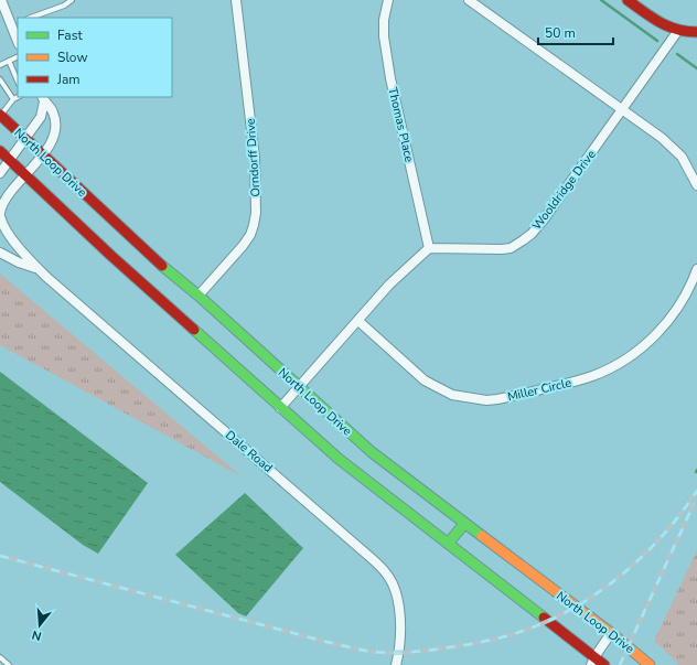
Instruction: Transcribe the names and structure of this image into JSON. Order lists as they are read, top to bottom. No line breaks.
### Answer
{"streets":{"main road":["North Loop Drive"],"street":["Thomas Place","Orndorff Drive","Wooldridge Drive","Miller Circle","Dale Road"]},"crossings":[["Thomas Place","Wooldridge Drive"],["Orndorff Drive","North Loop Drive"]],"legend":["Fast","Slow","Jam"],"scale_bar":"50 m","north":"bottom"}
